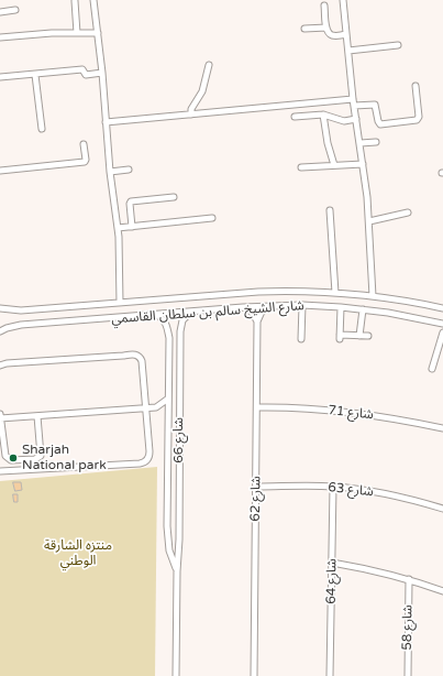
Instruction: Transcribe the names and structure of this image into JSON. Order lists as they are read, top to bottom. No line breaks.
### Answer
{"streets":{"street":["شارع الشيخ سالم بن سلطان القاسمي","شارع 71","شارع 66","شارع 63","شارع 62","شارع 64","شارع 58"]},"crossings":[["شارع الشيخ سالم بن سلطان القاسمي","شارع 66"],["شارع 71","شارع 62"],["شارع 63","شارع 62"],["شارع 63","شارع 64"]],"parks":["منتزه الشارقة الوطني"],"places":["Sharjah National park"]}
